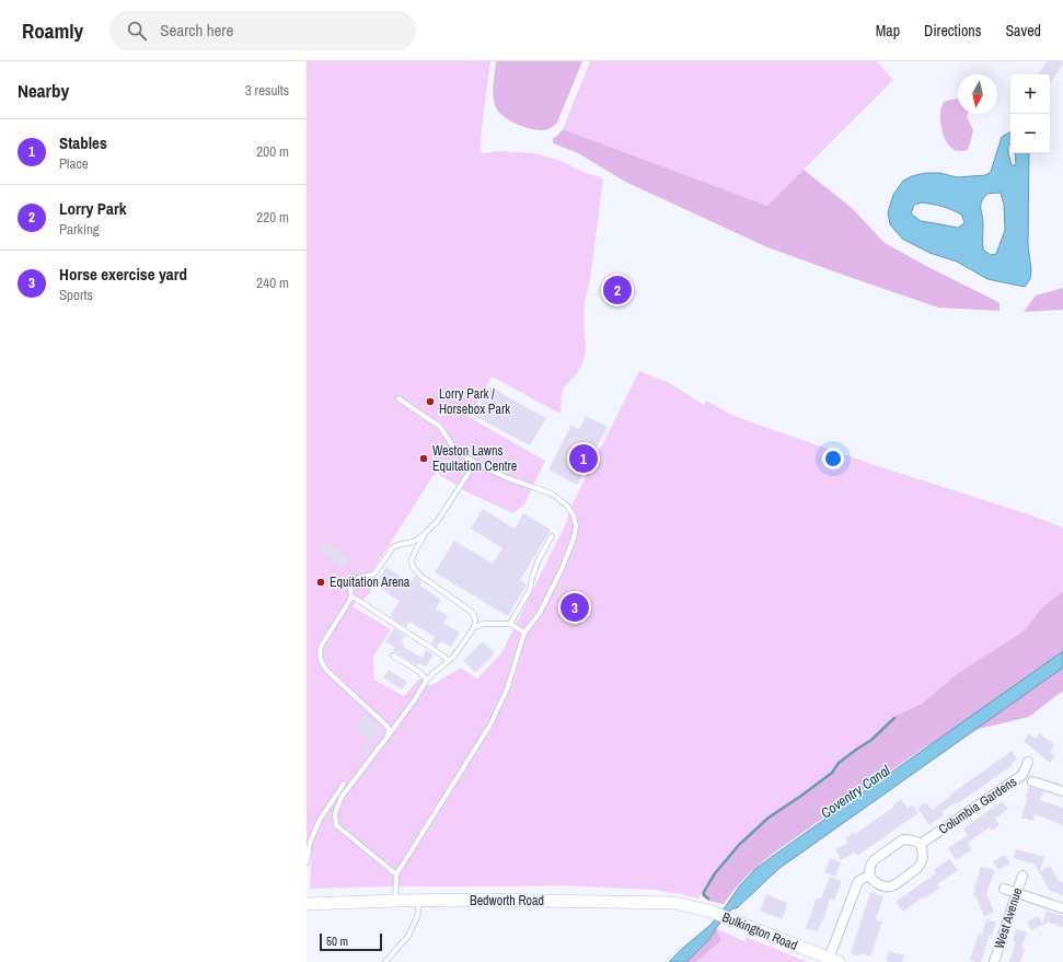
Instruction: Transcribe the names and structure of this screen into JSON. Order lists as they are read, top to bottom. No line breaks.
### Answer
{"streets":{"main road":["Bedworth Road","Bulkington Road"],"street":["Columbia Gardens","West Avenue"]},"crossings":[["Bedworth Road","Bulkington Road"]],"water":["Coventry Canal"],"places":["Lorry Park / Horsebox Park","Weston Lawns Equitation Centre","Equitation Arena"],"scale_bar":"50 m","north":"bottom","page":{"header":"Roamly","search":"Search here","nav":["Map","Directions","Saved"],"heading":["Nearby","3 results"],"map_buttons":["+","−"],"list":[{"mark":"1","name":"Stables","note":"Place","value":"200 m"},{"mark":"2","name":"Lorry Park","note":"Parking","value":"220 m"},{"mark":"3","name":"Horse exercise yard","note":"Sports","value":"240 m"}],"pins":["2","1","3"],"scale":"50 m"}}
